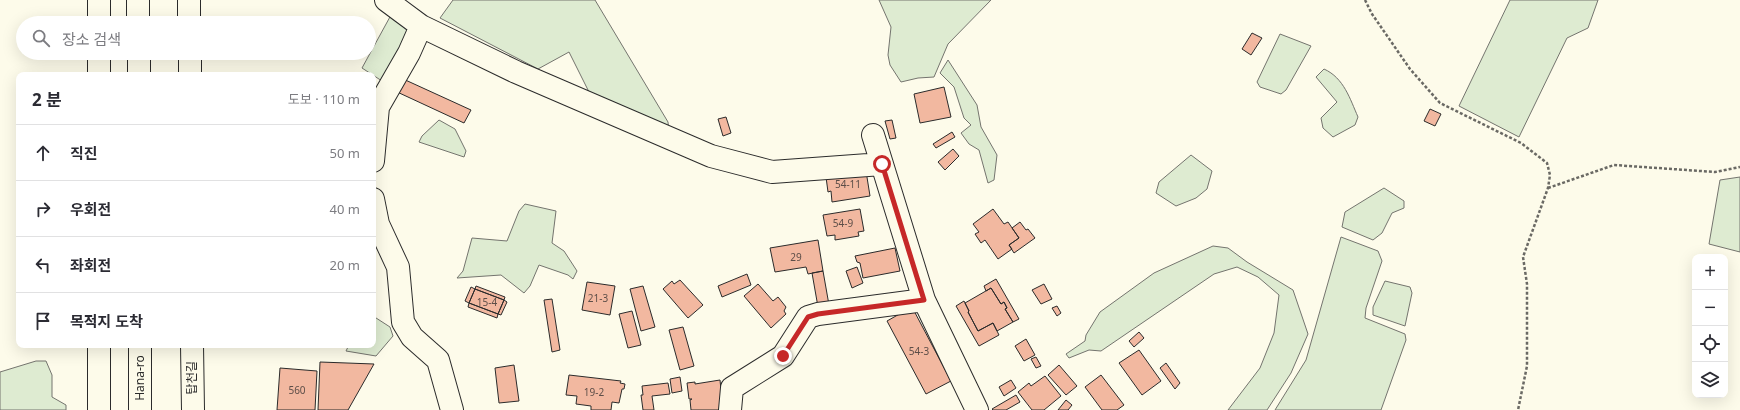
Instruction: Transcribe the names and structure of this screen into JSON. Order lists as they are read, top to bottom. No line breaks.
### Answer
{"streets":{"street":["Hana-ro","탑천길"]},"house_numbers":["54-11","54-9","29","21-3","15-4","54-3","560","19-2"],"page":{"search":"장소 검색","heading":["2 분","도보 · 110 m"],"list":[["직진","50 m"],["우회전","40 m"],["좌회전","20 m"],"목적지 도착"],"map_buttons":["+","−"]}}
